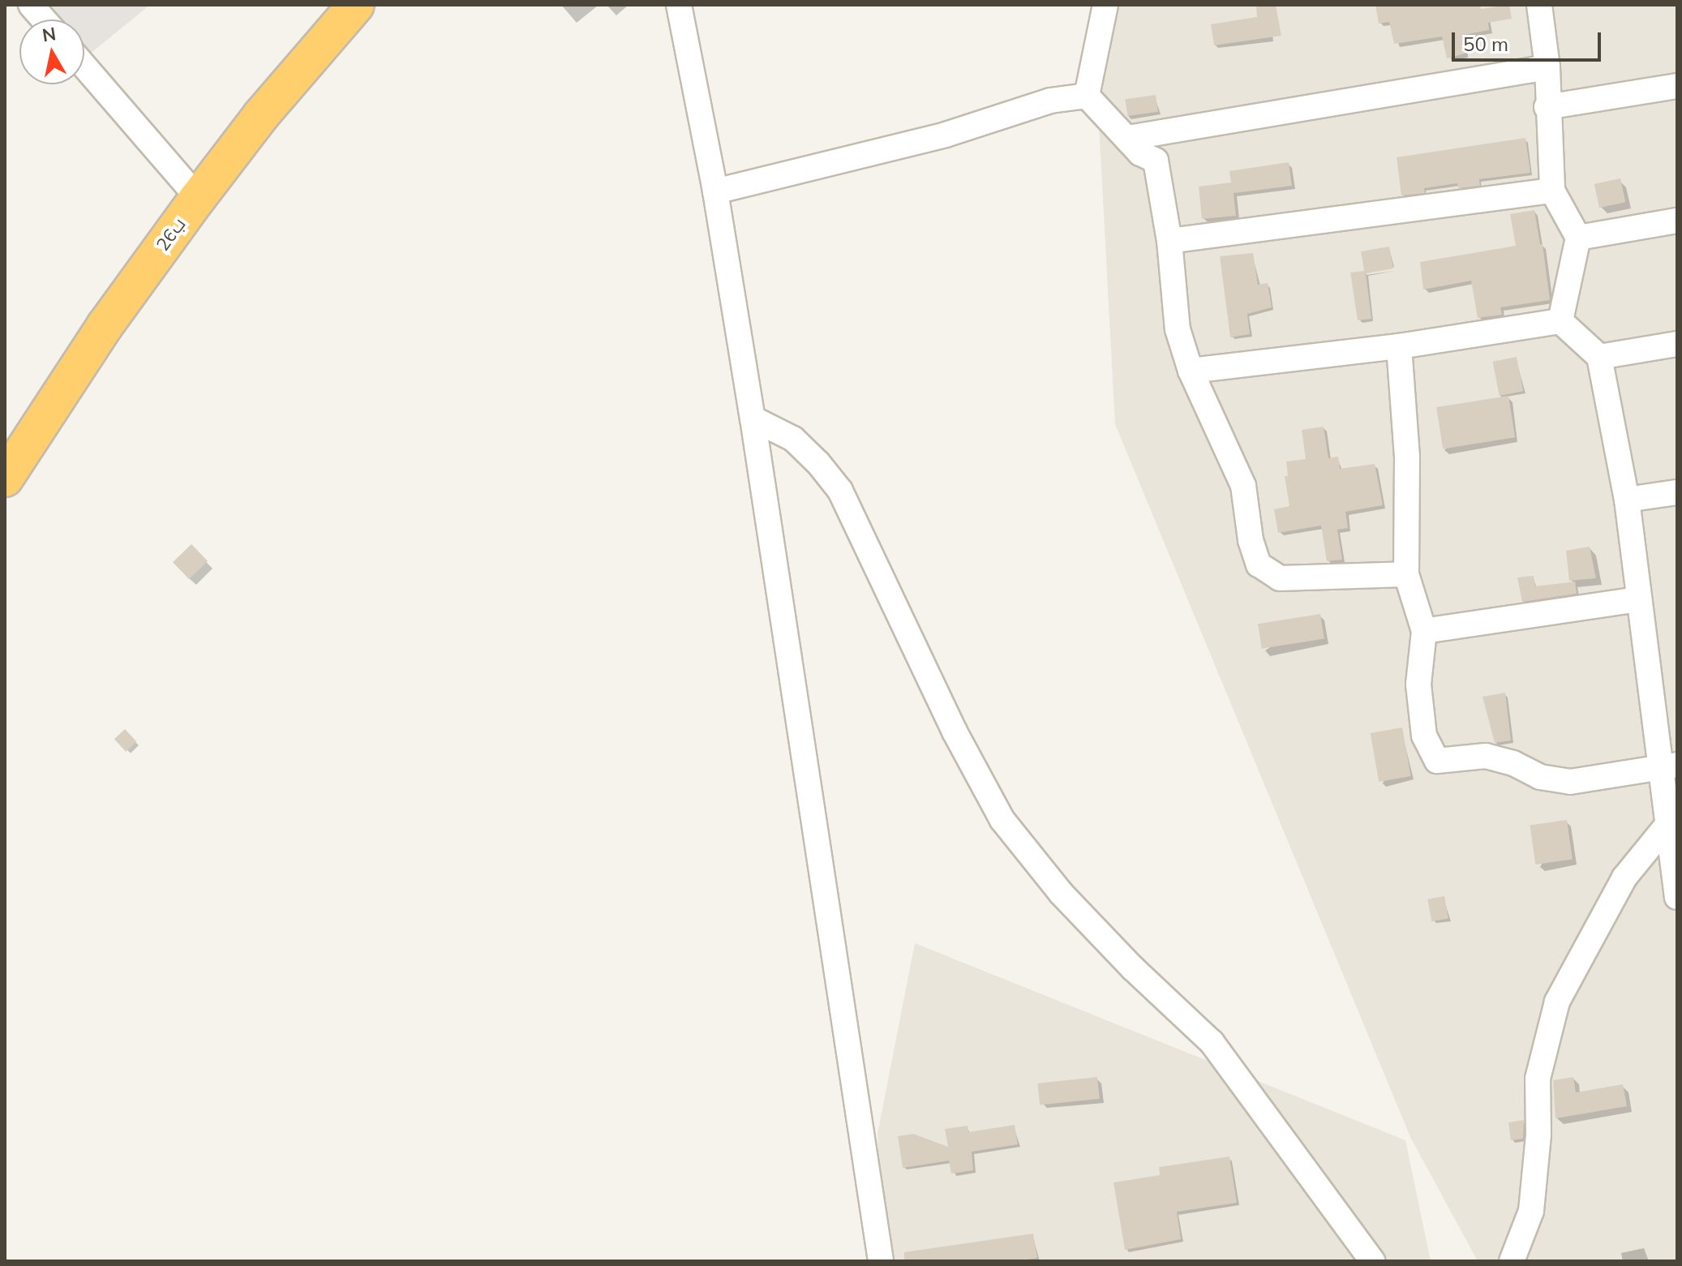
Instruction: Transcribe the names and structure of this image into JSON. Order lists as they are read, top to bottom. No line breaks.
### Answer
{"streets":{"highway":["26ب"]},"scale_bar":"50 m","north":"top"}
